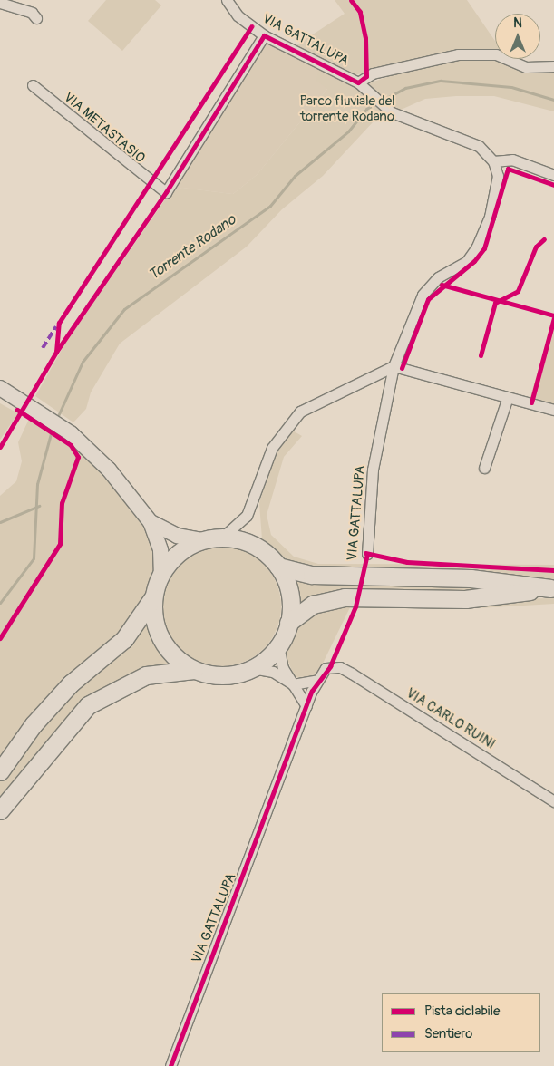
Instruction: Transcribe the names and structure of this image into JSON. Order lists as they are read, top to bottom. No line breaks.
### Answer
{"streets":{"street":["VIA GATTALUPA","VIA METASTASIO","VIA CARLO RUINI"]},"crossings":[["VIA GATTALUPA","VIA METASTASIO"],["VIA GATTALUPA","VIA CARLO RUINI"]],"water":["Torrente Rodano"],"parks":["Parco fluviale del torrente Rodano"],"legend":["Pista ciclabile","Sentiero"],"north":"top"}
